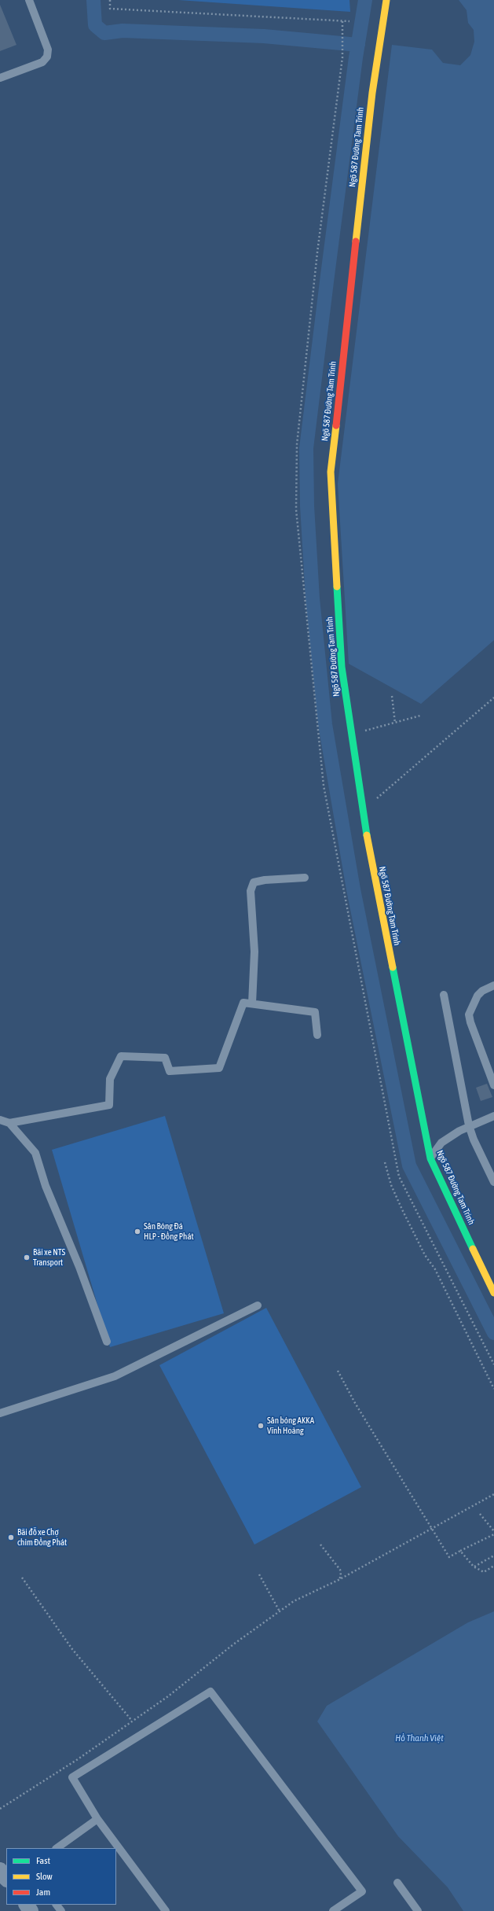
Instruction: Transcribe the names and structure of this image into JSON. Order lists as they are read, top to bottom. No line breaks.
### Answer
{"streets":{"street":["Ngõ 587 Đường Tam Trinh"]},"water":["Hồ Thanh Việt"],"places":["Sân Bóng Đá HLP - Đồng Phát","Bãi xe NTS Transport","Sân bóng AKKA Vĩnh Hoàng","Bãi đỗ xe Chợ chim Đồng Phát"],"legend":["Fast","Slow","Jam"]}
